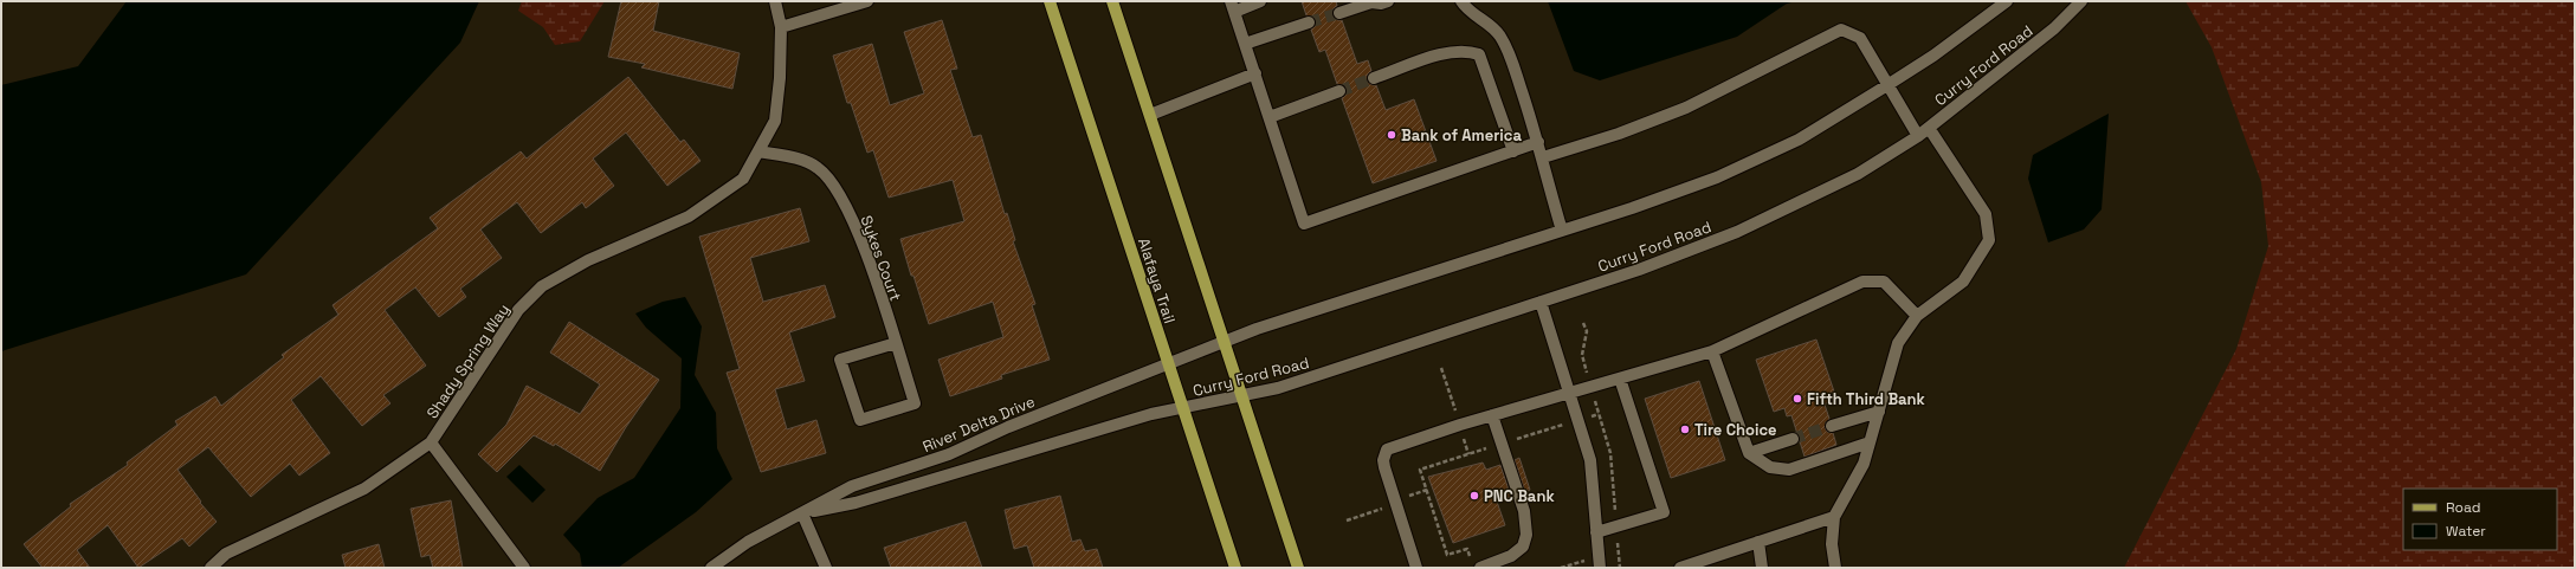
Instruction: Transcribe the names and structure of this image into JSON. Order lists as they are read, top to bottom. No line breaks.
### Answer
{"streets":{"main road":["Alafaya Trail"],"street":["Curry Ford Road","Sykes Court","Shady Spring Way","River Delta Drive"]},"crossings":[["Curry Ford Road","Alafaya Trail"],["Curry Ford Road","River Delta Drive"],["Sykes Court","Shady Spring Way"],["Alafaya Trail","River Delta Drive"]],"places":["Bank of America","Fifth Third Bank","Tire Choice","PNC Bank"],"legend":["Road","Water"]}
